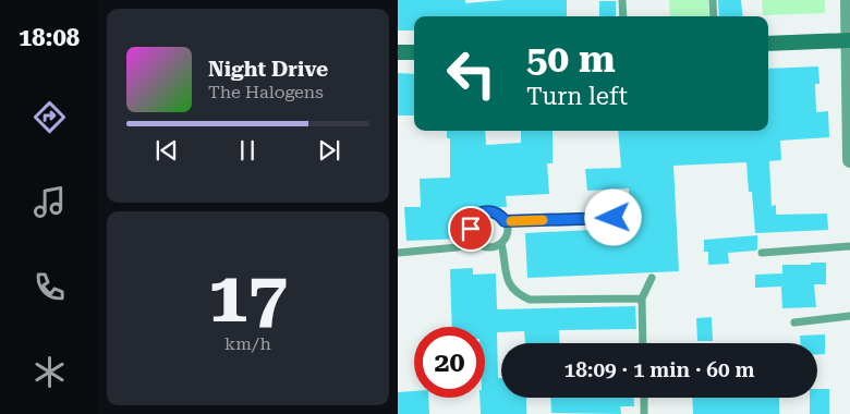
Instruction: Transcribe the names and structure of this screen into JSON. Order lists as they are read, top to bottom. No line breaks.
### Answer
{"page":{"tabs":"18:08","turn":["50 m","Turn left"],"song":["Night Drive","The Halogens"],"tile":["17","km/h"],"limit":"20","trip":"18:09 · 1 min · 60 m"}}
